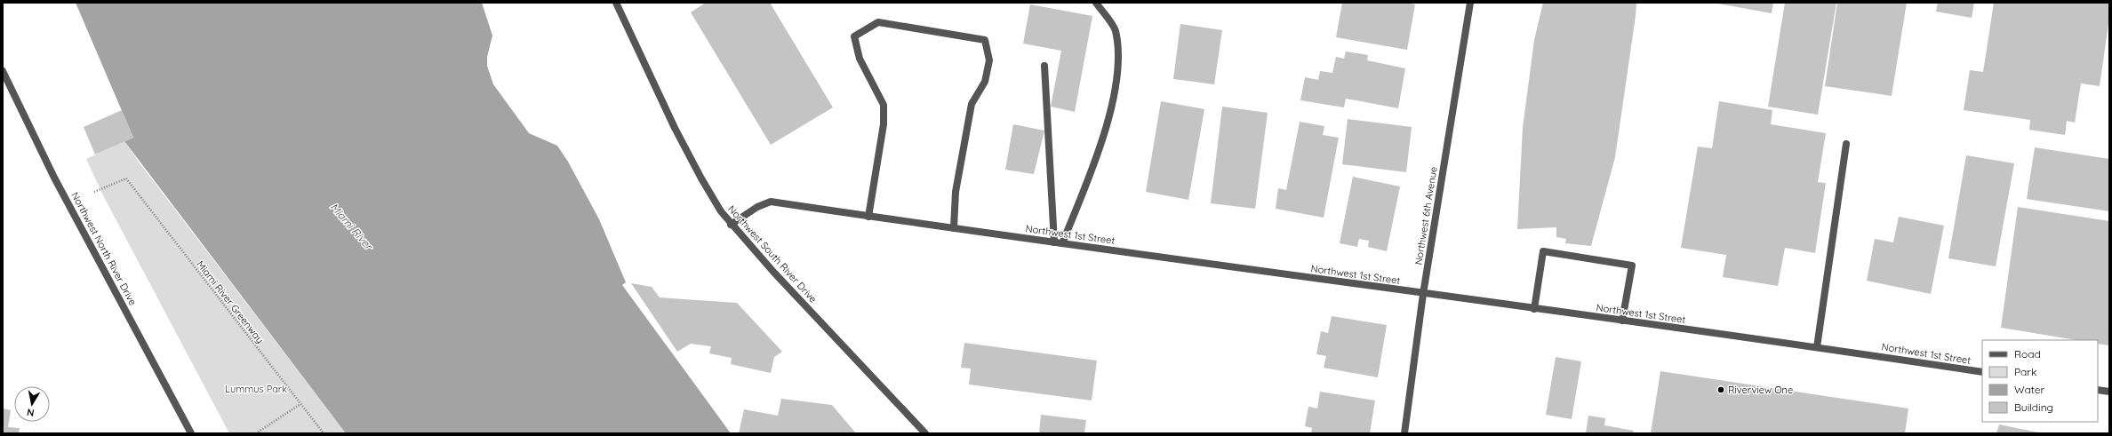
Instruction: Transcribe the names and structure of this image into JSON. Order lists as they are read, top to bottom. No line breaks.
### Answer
{"streets":{"street":["Northwest 6th Avenue","Northwest 1st Street","Northwest North River Drive","Northwest South River Drive"],"path":["Miami River Greenway"]},"crossings":[["Northwest 6th Avenue","Northwest 1st Street"],["Northwest 1st Street","Northwest South River Drive"]],"water":["Miami River"],"parks":["Lummus Park"],"places":["Riverview One"],"legend":["Road","Park","Water","Building"],"north":"bottom"}
